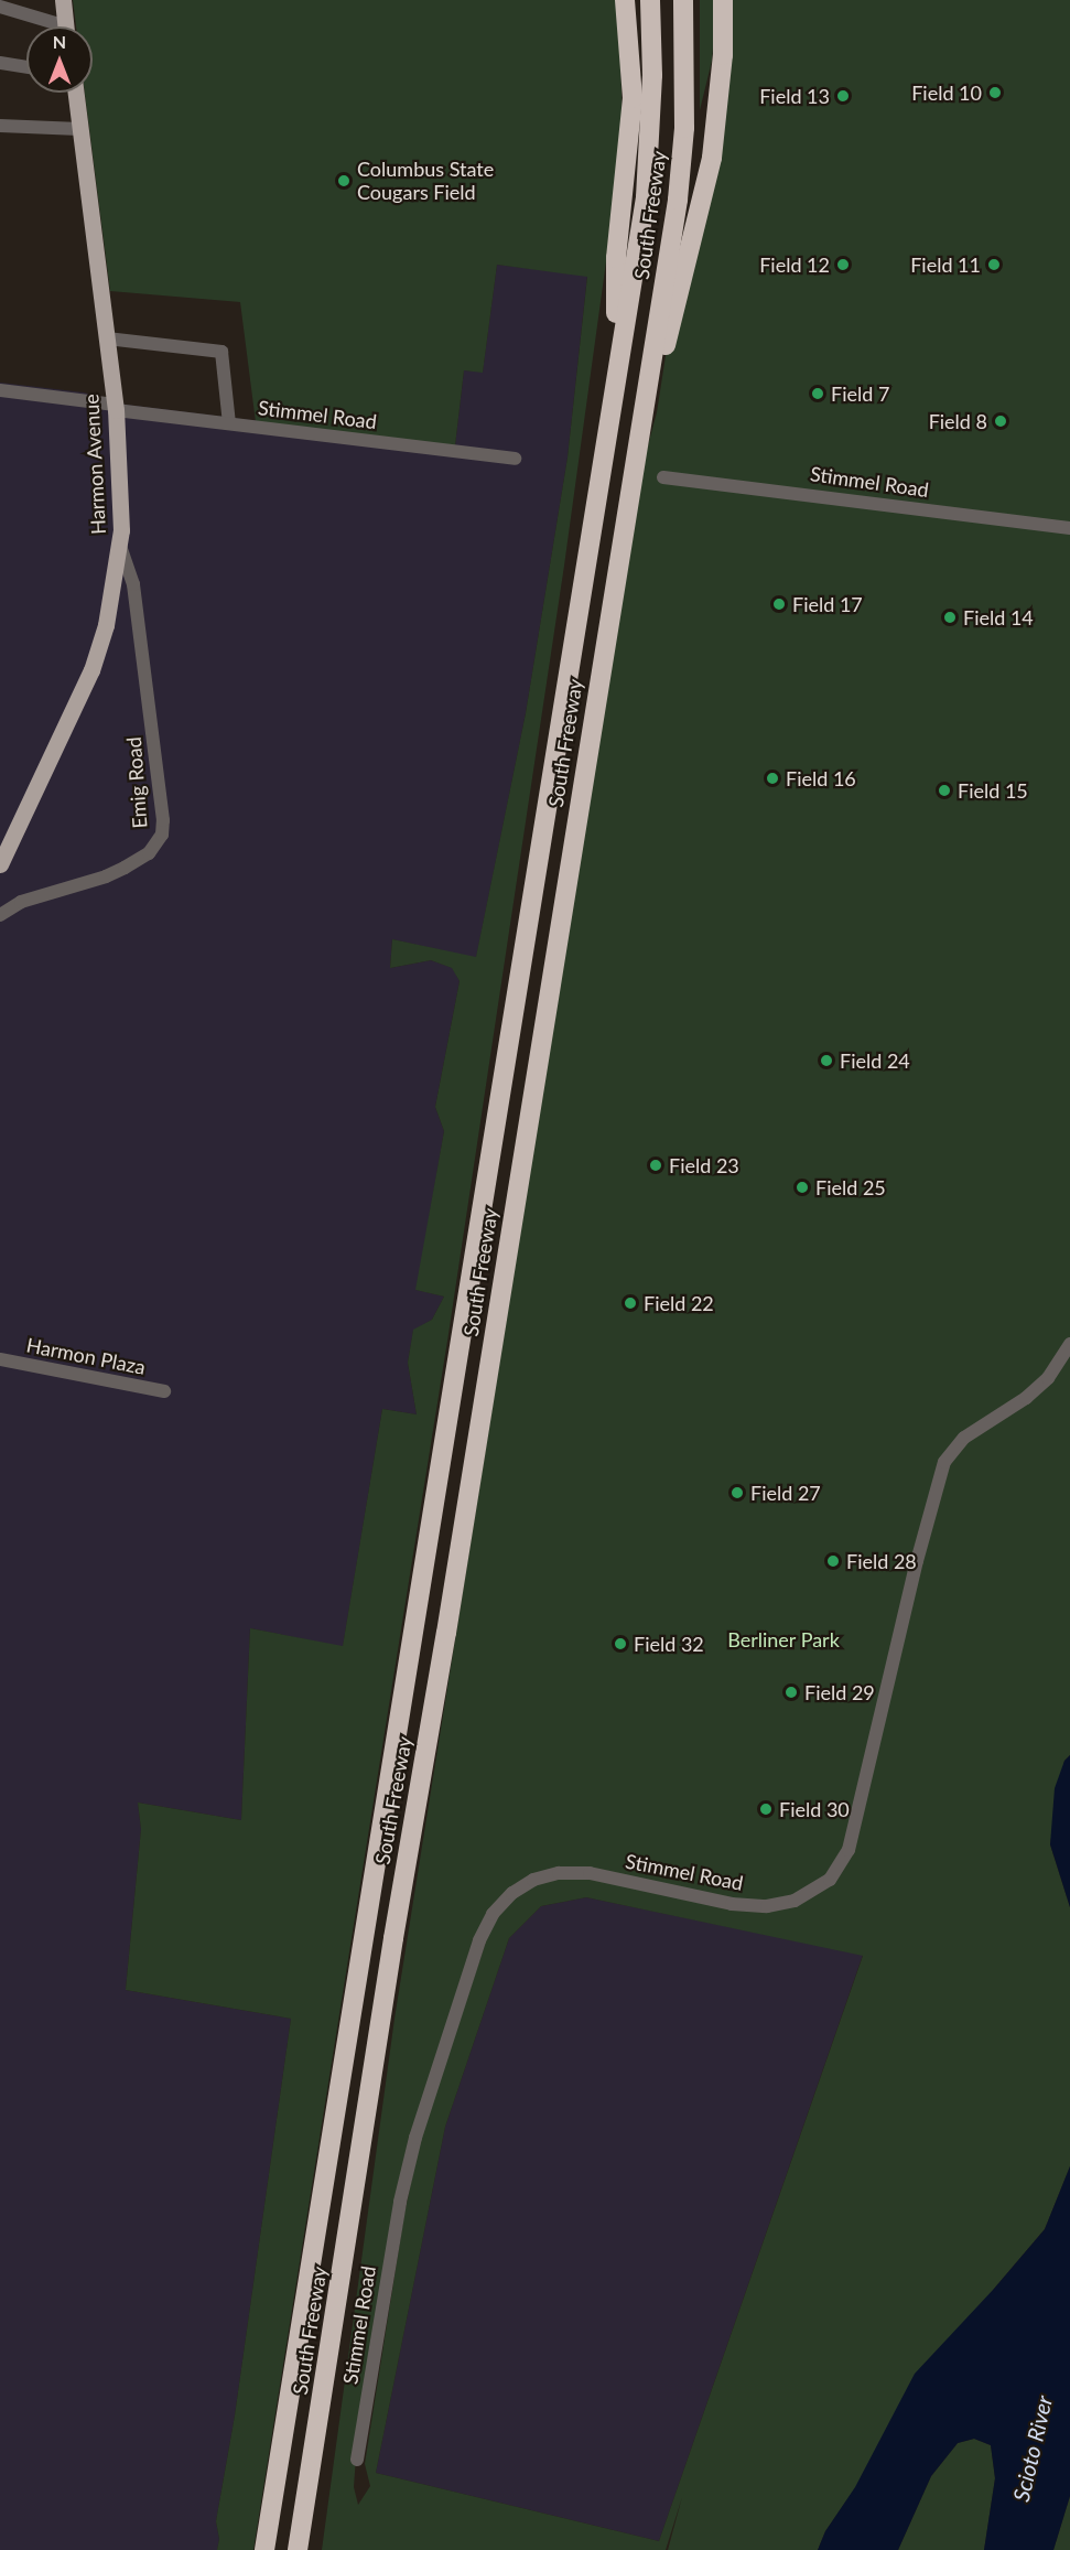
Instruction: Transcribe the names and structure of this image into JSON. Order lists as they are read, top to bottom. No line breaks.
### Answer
{"streets":{"highway":["South Freeway"],"main road":["Harmon Avenue"],"street":["Stimmel Road","Emig Road","Harmon Plaza"]},"crossings":[["Stimmel Road","Harmon Avenue"],["Harmon Avenue","Emig Road"]],"water":["Scioto River"],"parks":["Berliner Park"],"places":["Field 10","Field 13","Columbus State Cougars Field","Field 12","Field 11","Field 7","Field 8","Field 17","Field 14","Field 16","Field 15","Field 24","Field 23","Field 25","Field 22","Field 27","Field 28","Field 32","Field 29","Field 30"],"north":"top"}
